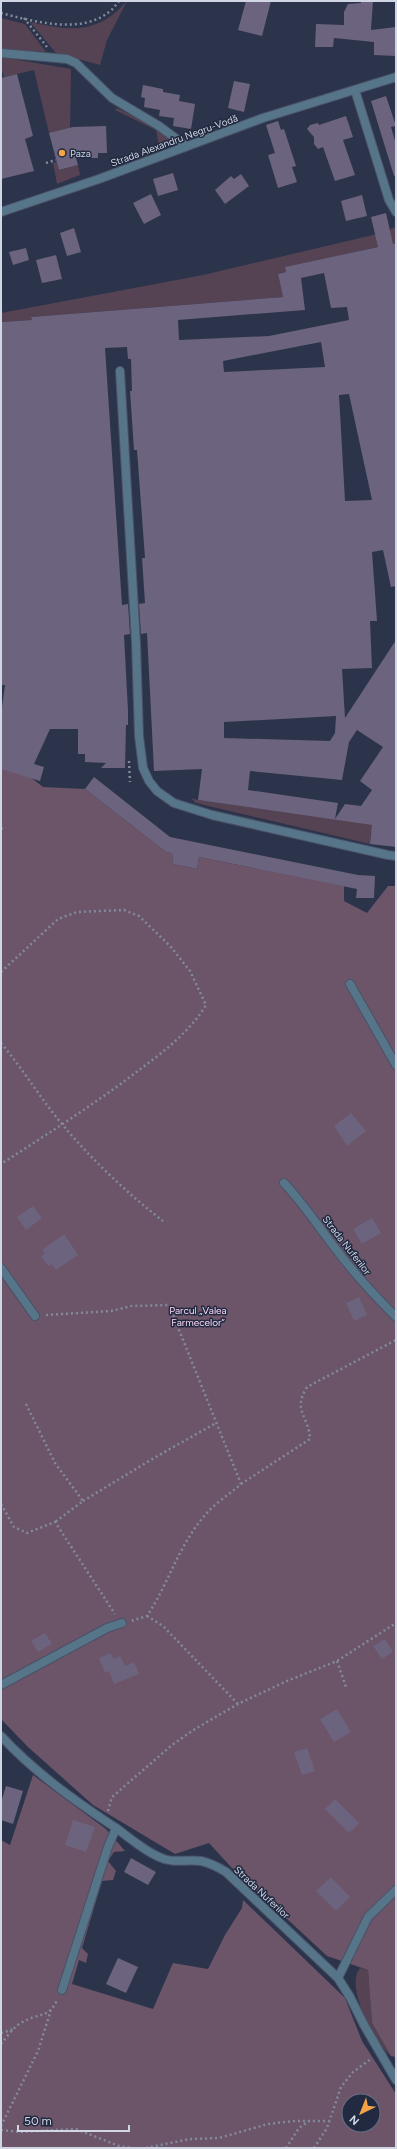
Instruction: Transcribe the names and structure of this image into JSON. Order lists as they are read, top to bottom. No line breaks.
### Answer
{"streets":{"street":["Strada Alexandru Negru-Vodă","Strada Nuferilor"]},"parks":["Parcul „Valea Farmecelor”"],"places":["Paza"],"scale_bar":"50 m","north":"bottom left"}
